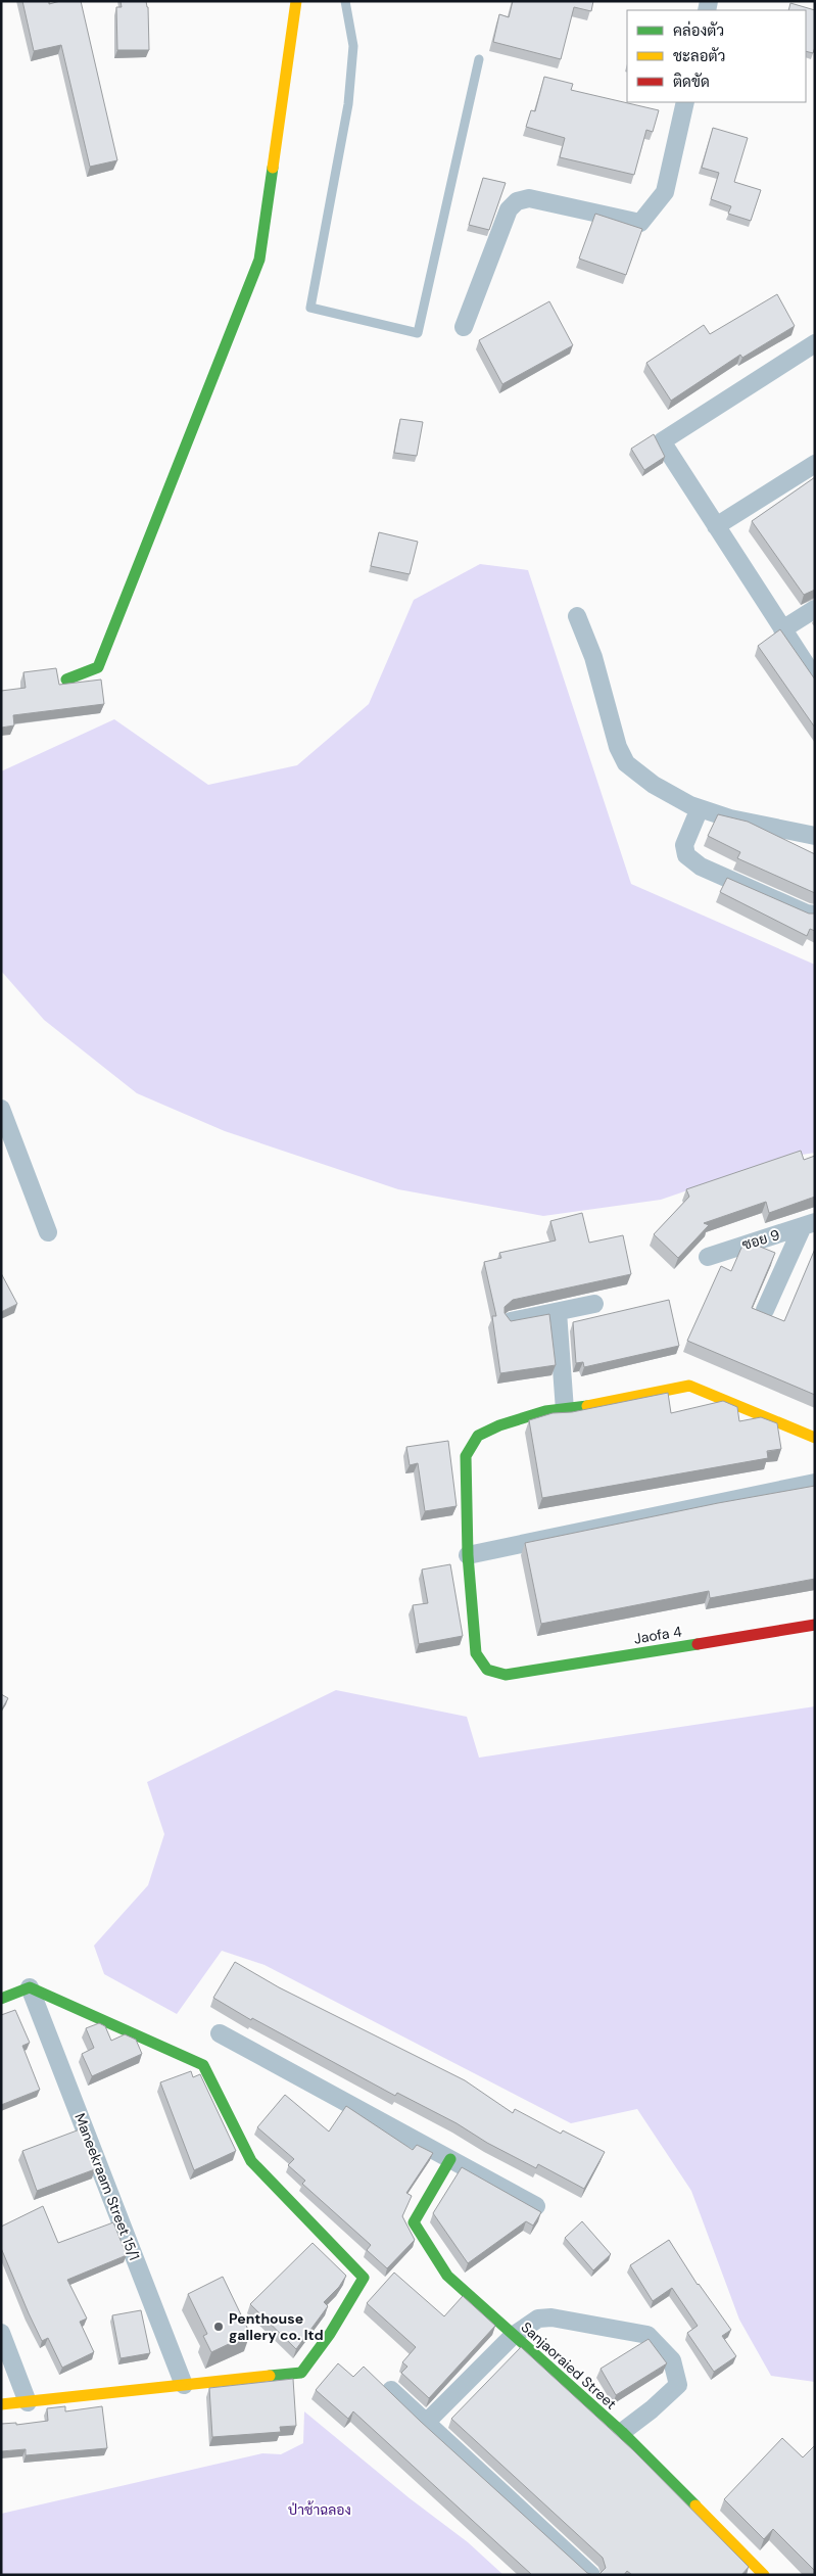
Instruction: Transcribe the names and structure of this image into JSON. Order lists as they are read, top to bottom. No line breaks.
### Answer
{"streets":{"street":["ซอย 9","Jaofa 4","Maneekraam Street 15/1","Sanjaoraied Street"]},"parks":["ป่าช้าฉลอง"],"places":["Penthouse gallery co. ltd"],"legend":["คล่องตัว","ชะลอตัว","ติดขัด"]}
